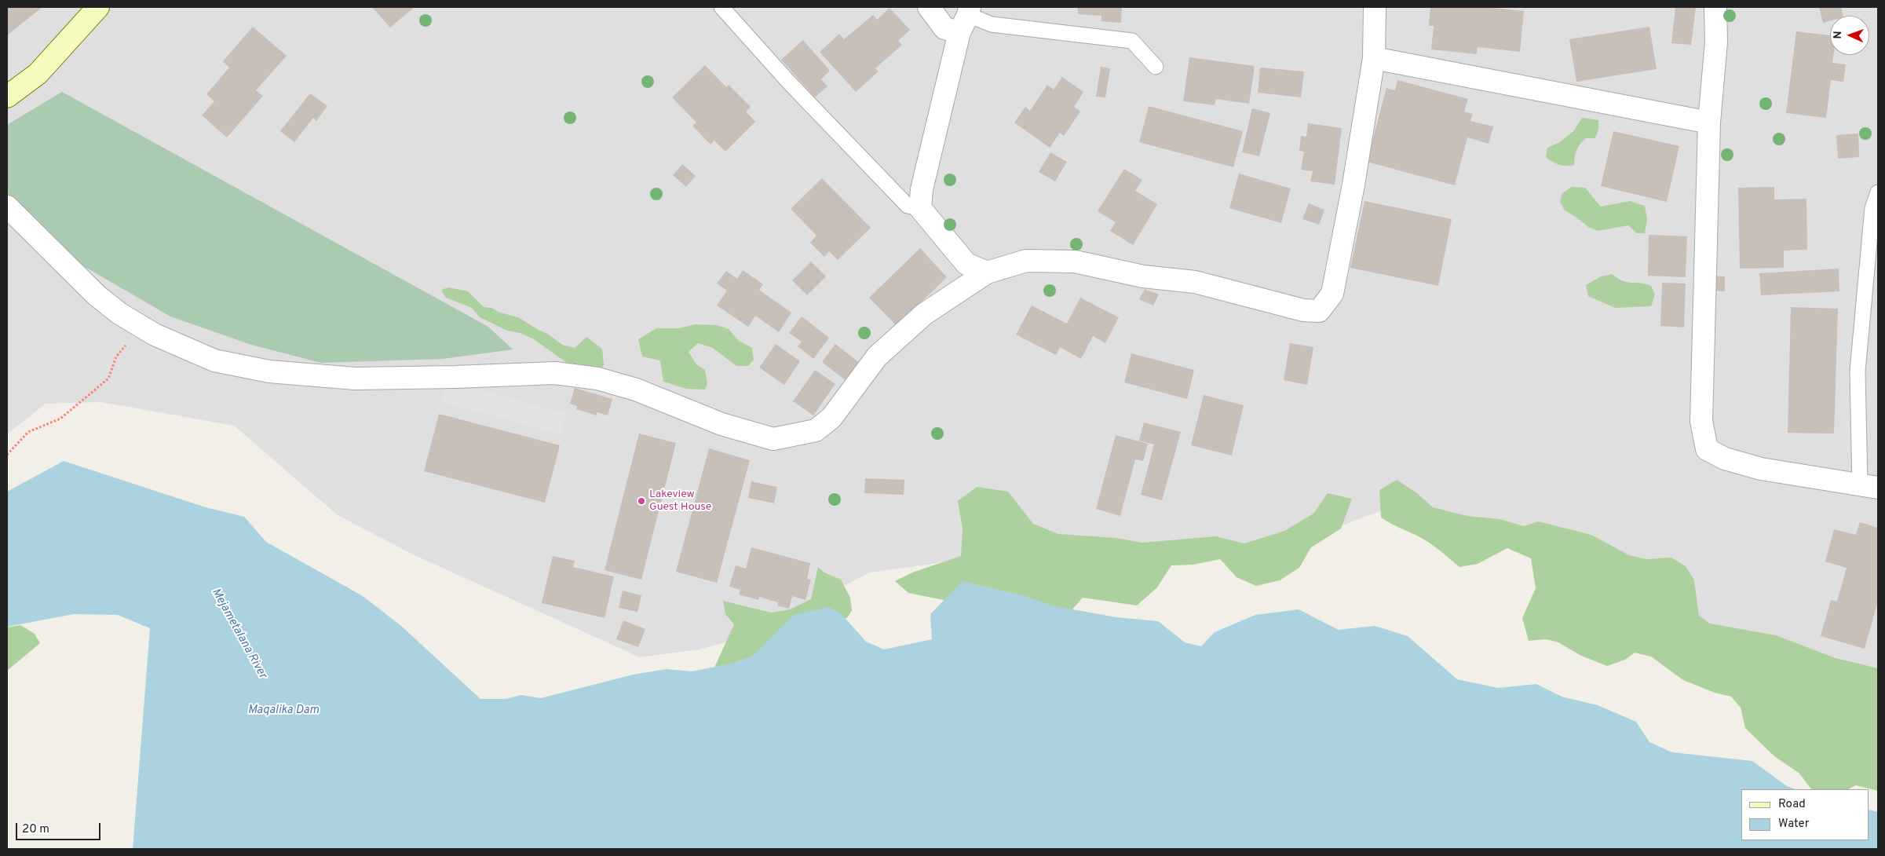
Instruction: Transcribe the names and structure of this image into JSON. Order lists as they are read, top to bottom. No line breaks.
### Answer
{"water":["Mejametalana River","Maqalika Dam"],"places":["Lakeview Guest House"],"legend":["Road","Water"],"scale_bar":"20 m","north":"left"}
